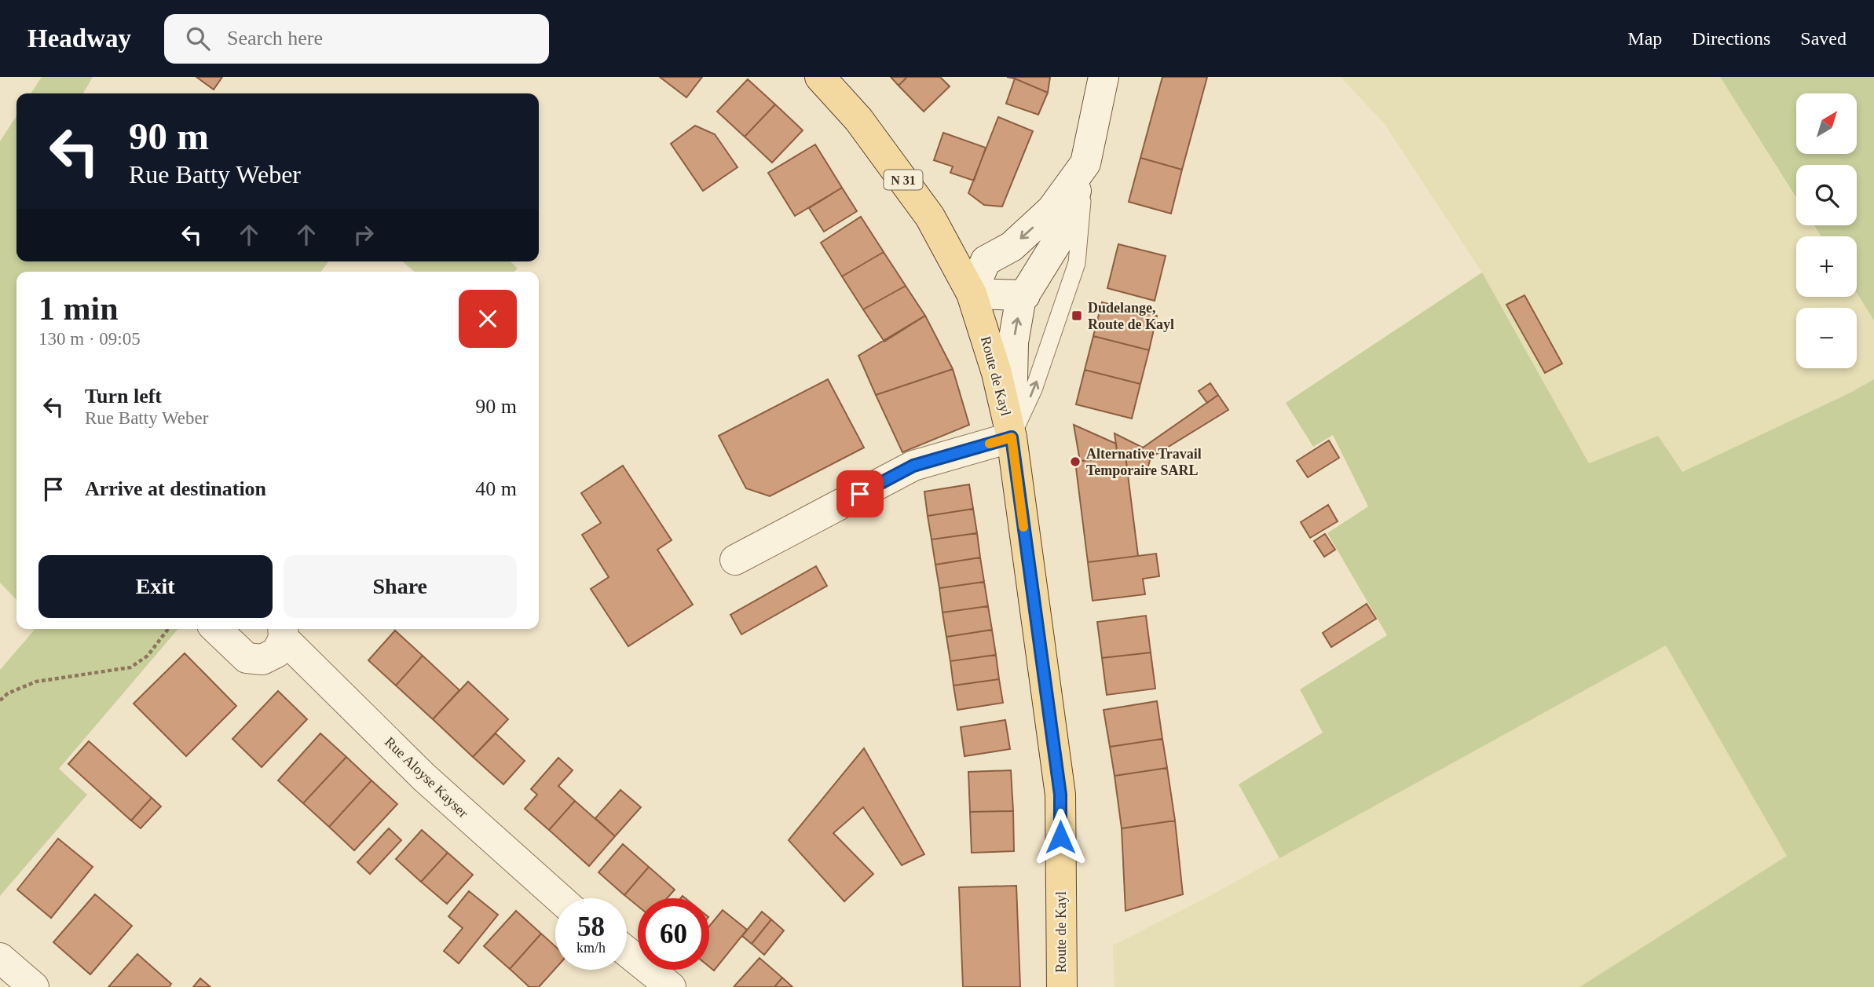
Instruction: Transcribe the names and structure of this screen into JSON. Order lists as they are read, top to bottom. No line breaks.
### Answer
{"streets":{"main road":["N 31","Route de Kayl"],"street":["Rue Aloyse Kayser"]},"places":{"transit":["Dudelange, Route de Kayl"],"other":["Alternative Travail Temporaire SARL"]},"north":"top right","page":{"header":"Headway","search":"Search here","nav":["Map","Directions","Saved"],"map_buttons":["+","−"],"turn":["90 m","Rue Batty Weber"],"heading":["1 min","130 m · 09:05"],"list":[{"name":"Turn left","note":"Rue Batty Weber","value":"90 m"},{"name":"Arrive at destination","value":"40 m"}],"buttons":["Exit","Share"],"speed":"58 km/h","limit":"60"}}
